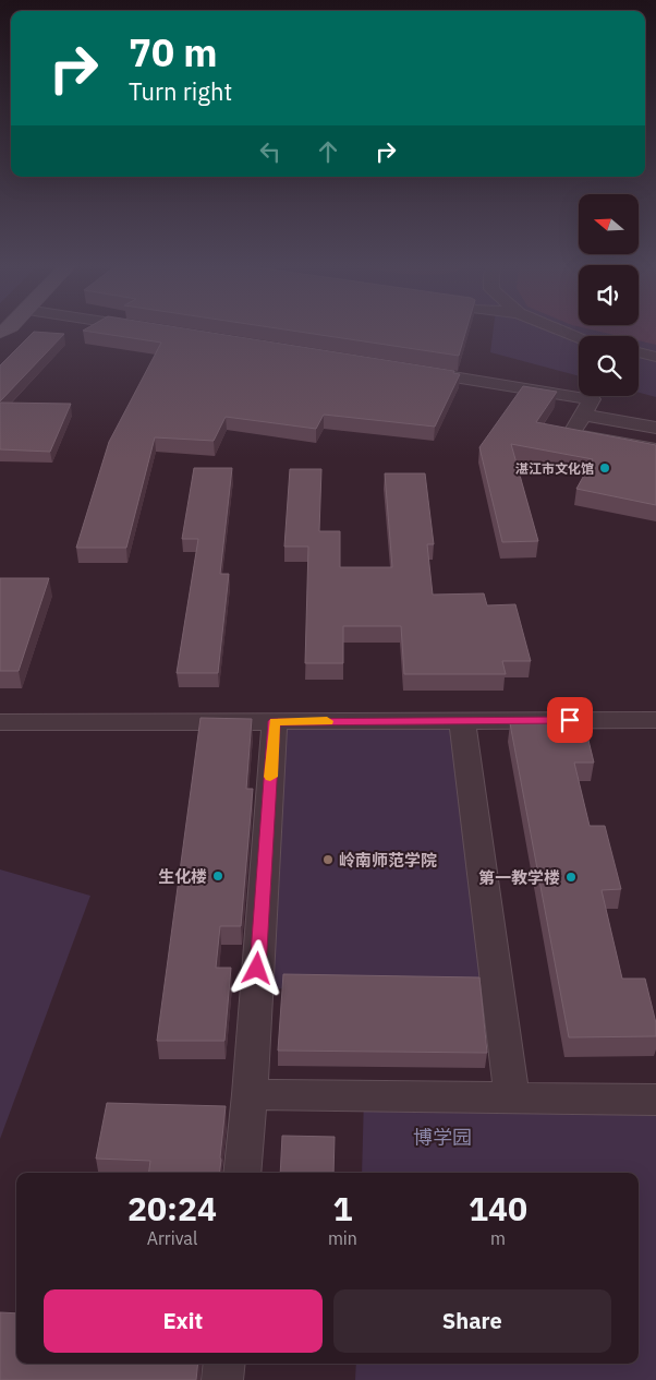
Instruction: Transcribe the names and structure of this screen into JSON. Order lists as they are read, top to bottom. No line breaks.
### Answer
{"parks":["博学园"],"places":["湛江市文化馆","岭南师范学院","生化楼","第一教学楼"],"north":"left","page":{"turn":["70 m","Turn right"],"eta":["20:24","Arrival","1","min","140","m"],"buttons":["Exit","Share"]}}
